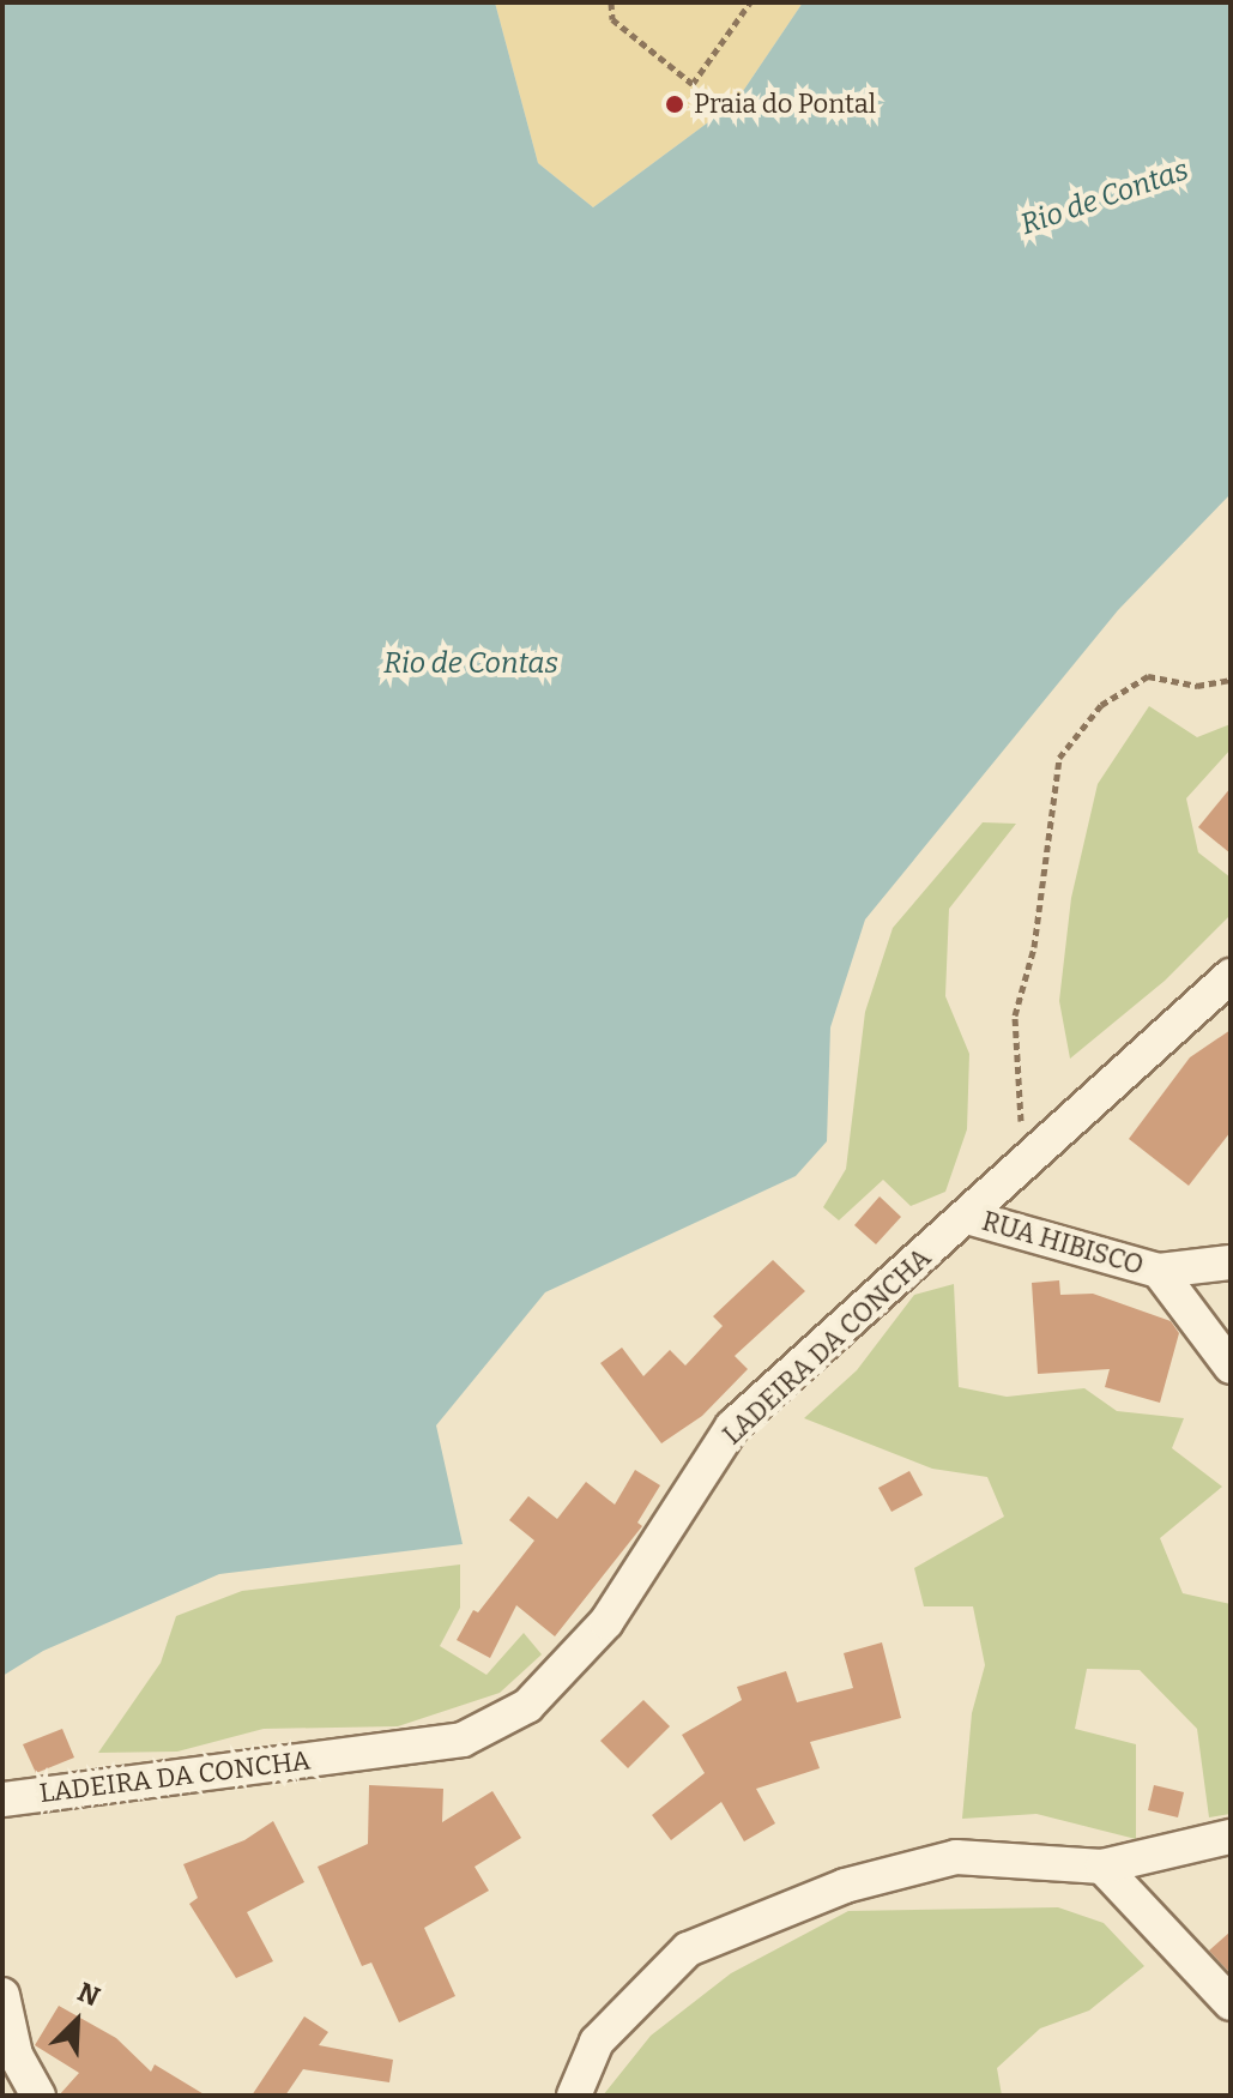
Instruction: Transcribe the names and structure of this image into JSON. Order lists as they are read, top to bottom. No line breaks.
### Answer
{"streets":{"street":["RUA HIBISCO","LADEIRA DA CONCHA"]},"crossings":[["RUA HIBISCO","LADEIRA DA CONCHA"]],"water":["Rio de Contas"],"places":["Praia do Pontal"],"north":"top right"}
